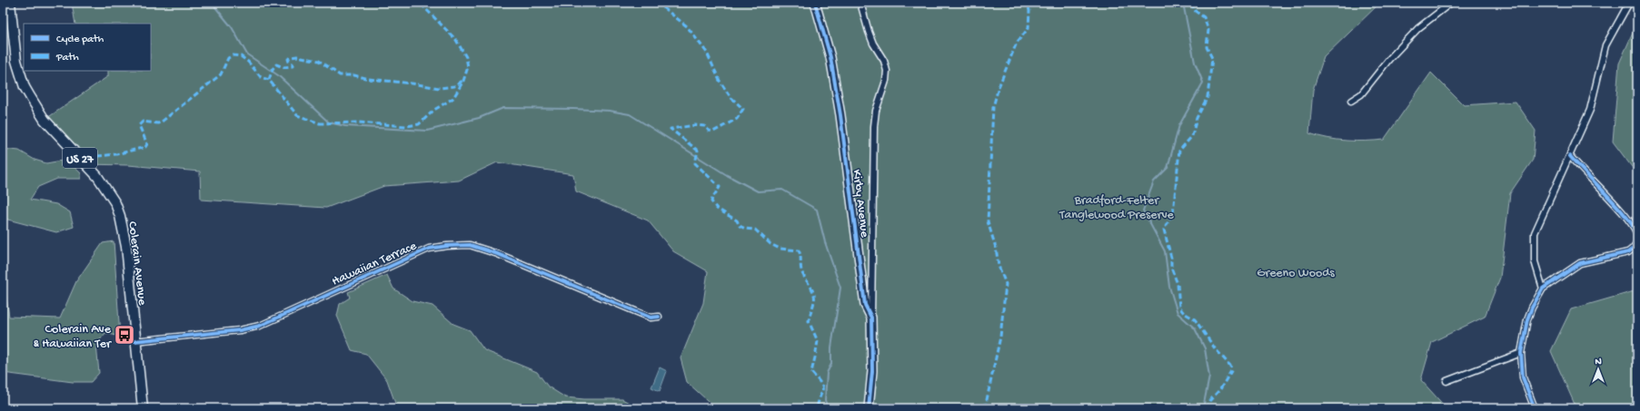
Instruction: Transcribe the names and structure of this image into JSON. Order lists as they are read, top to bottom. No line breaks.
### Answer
{"streets":{"main road":["US 27","Colerain Avenue"],"street":["Kirby Avenue","Hawaiian Terrace"]},"crossings":[["Hawaiian Terrace","Colerain Avenue"]],"parks":["Bradford-Felter Tanglewood Preserve","Greeno Woods"],"places":{"bus stop":["Colerain Ave & Hawaiian Ter"]},"legend":["Cycle path","Path"],"north":"top"}
